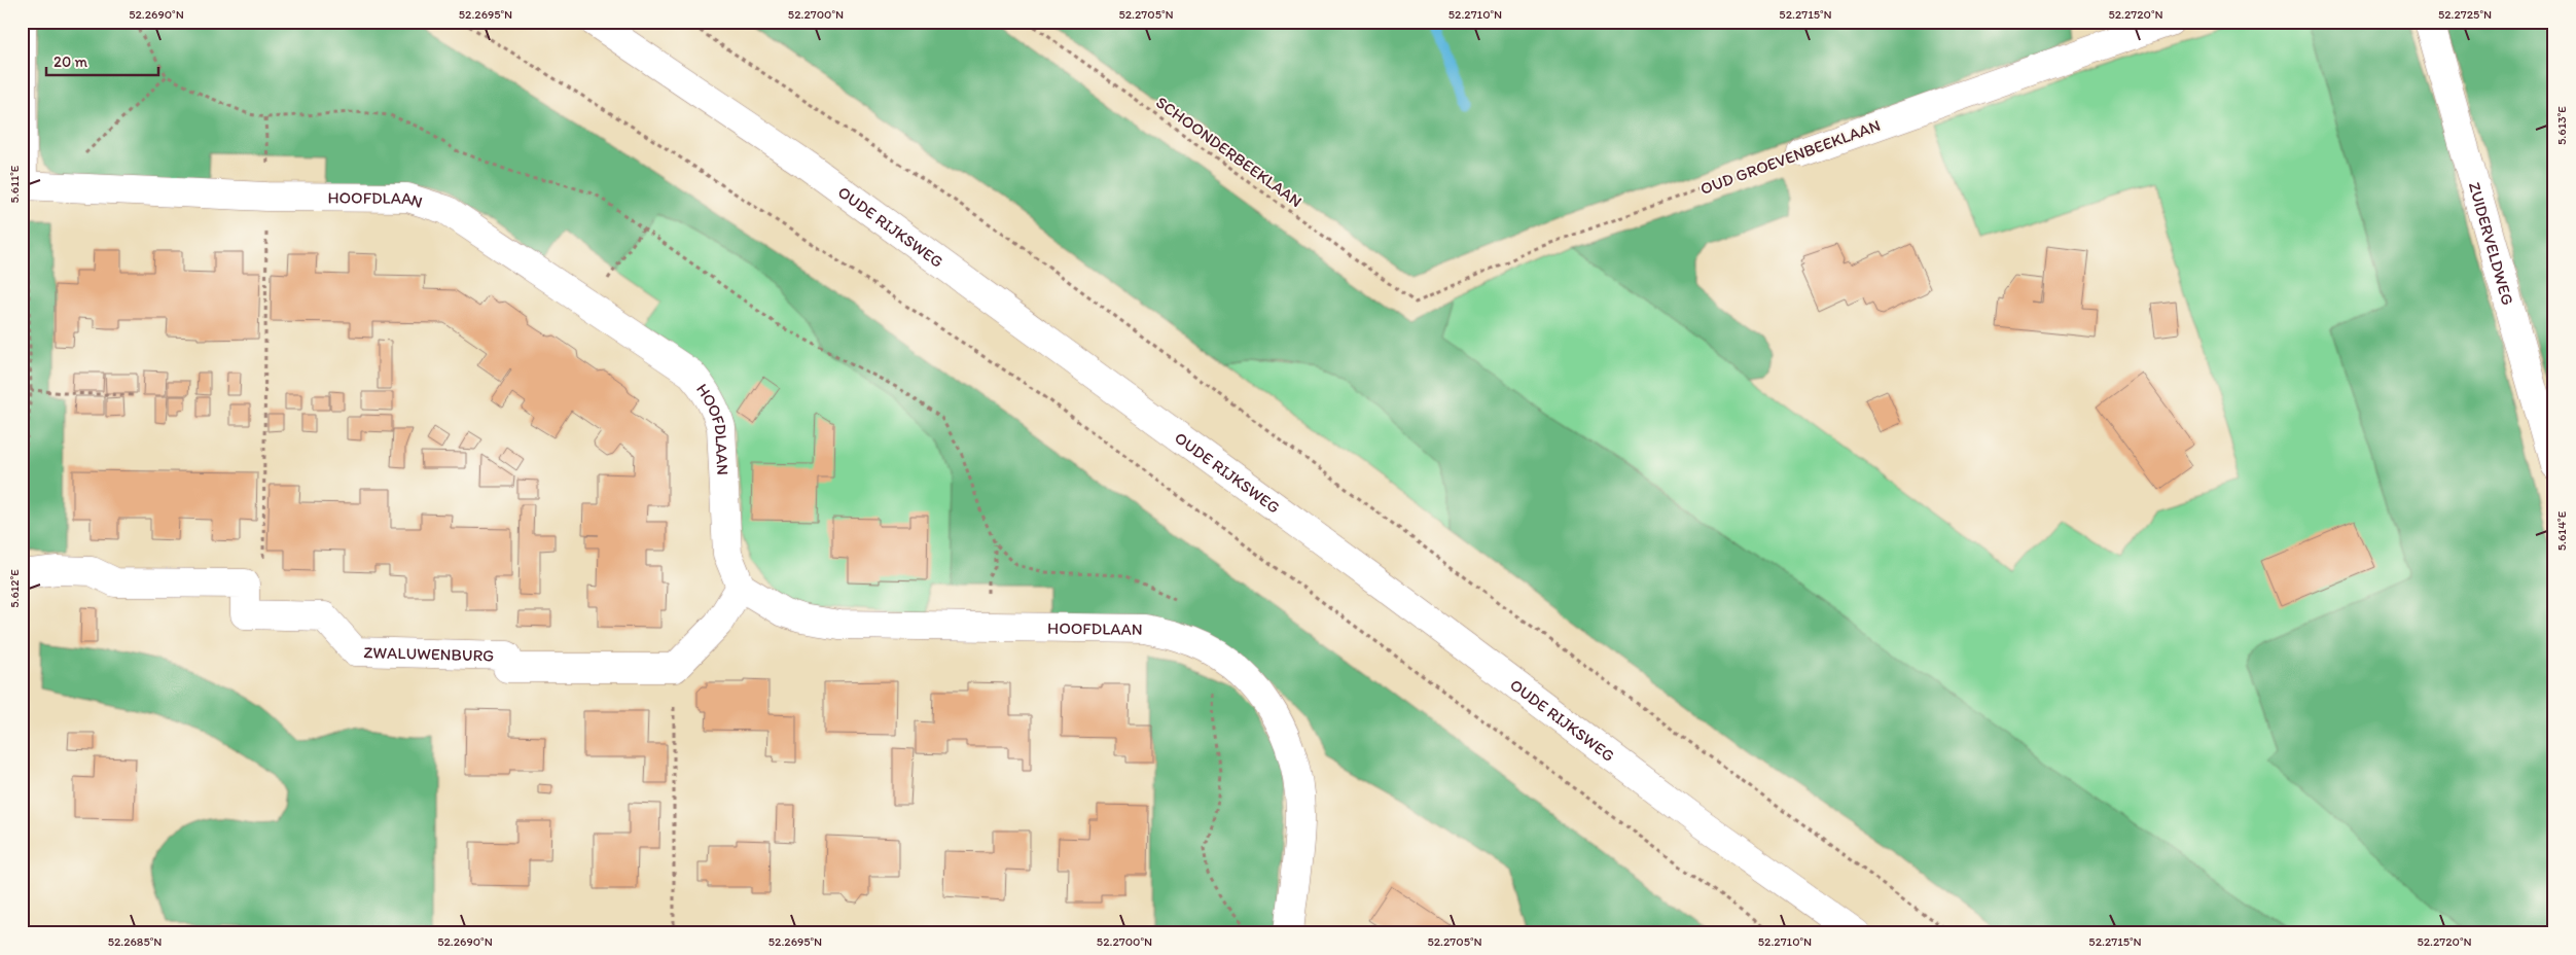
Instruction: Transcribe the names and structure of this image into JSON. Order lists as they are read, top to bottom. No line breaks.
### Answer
{"streets":{"street":["OUD GROEVENBEEKLAAN","HOOFDLAAN","OUDE RIJKSWEG","ZUIDERVELDWEG","ZWALUWENBURG"],"path":["SCHOONDERBEEKLAAN"]},"crossings":[["SCHOONDERBEEKLAAN","OUD GROEVENBEEKLAAN"]],"scale_bar":"20 m","coordinates":["52.2690°N","52.2695°N","52.2700°N","52.2705°N","52.2710°N","52.2715°N","52.2720°N","52.2725°N","5.613°E","5.611°E","5.614°E","5.612°E","52.2685°N"]}
